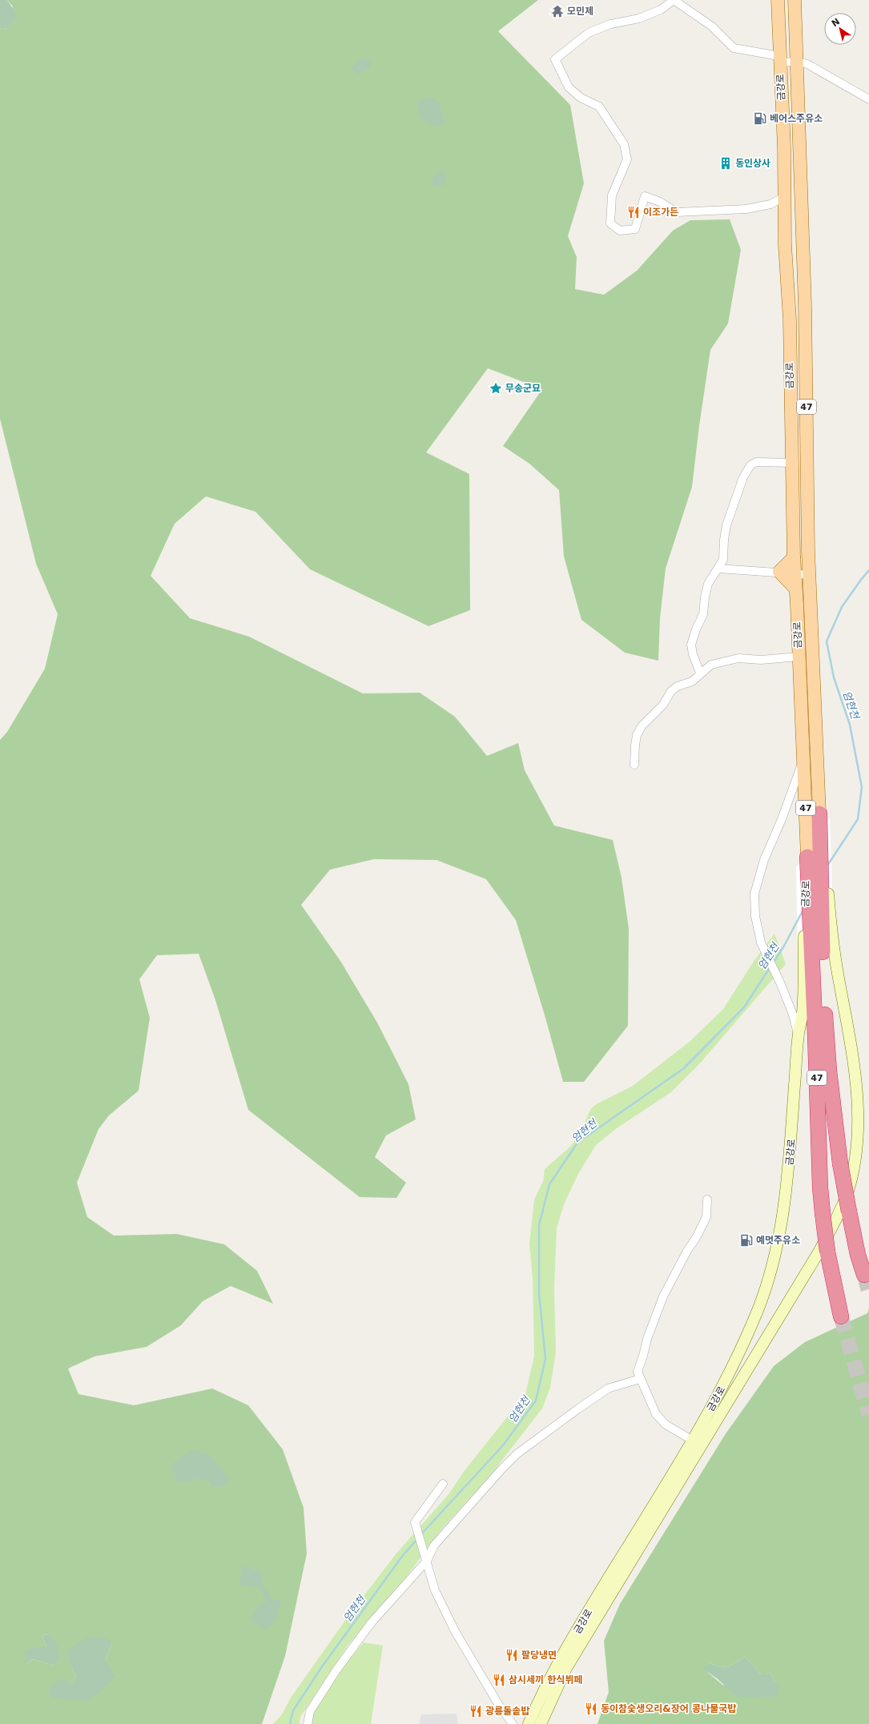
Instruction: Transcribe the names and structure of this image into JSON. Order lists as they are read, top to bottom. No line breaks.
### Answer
{"streets":{"highway":["47"],"main road":["금강로"]},"crossings":[["금강로","47"]],"water":["엄현천"],"places":{"temple":["모민제"],"fuel station":["베어스주유소","예멋주유소"],"building":["동인상사"],"restaurant":["이조가든","팔당냉면","삼시세끼 한식뷔페","동이참숯생오리&장어 콩나물국밥","광릉돌솥밥"],"place":["무송군묘"]},"north":"top left"}
